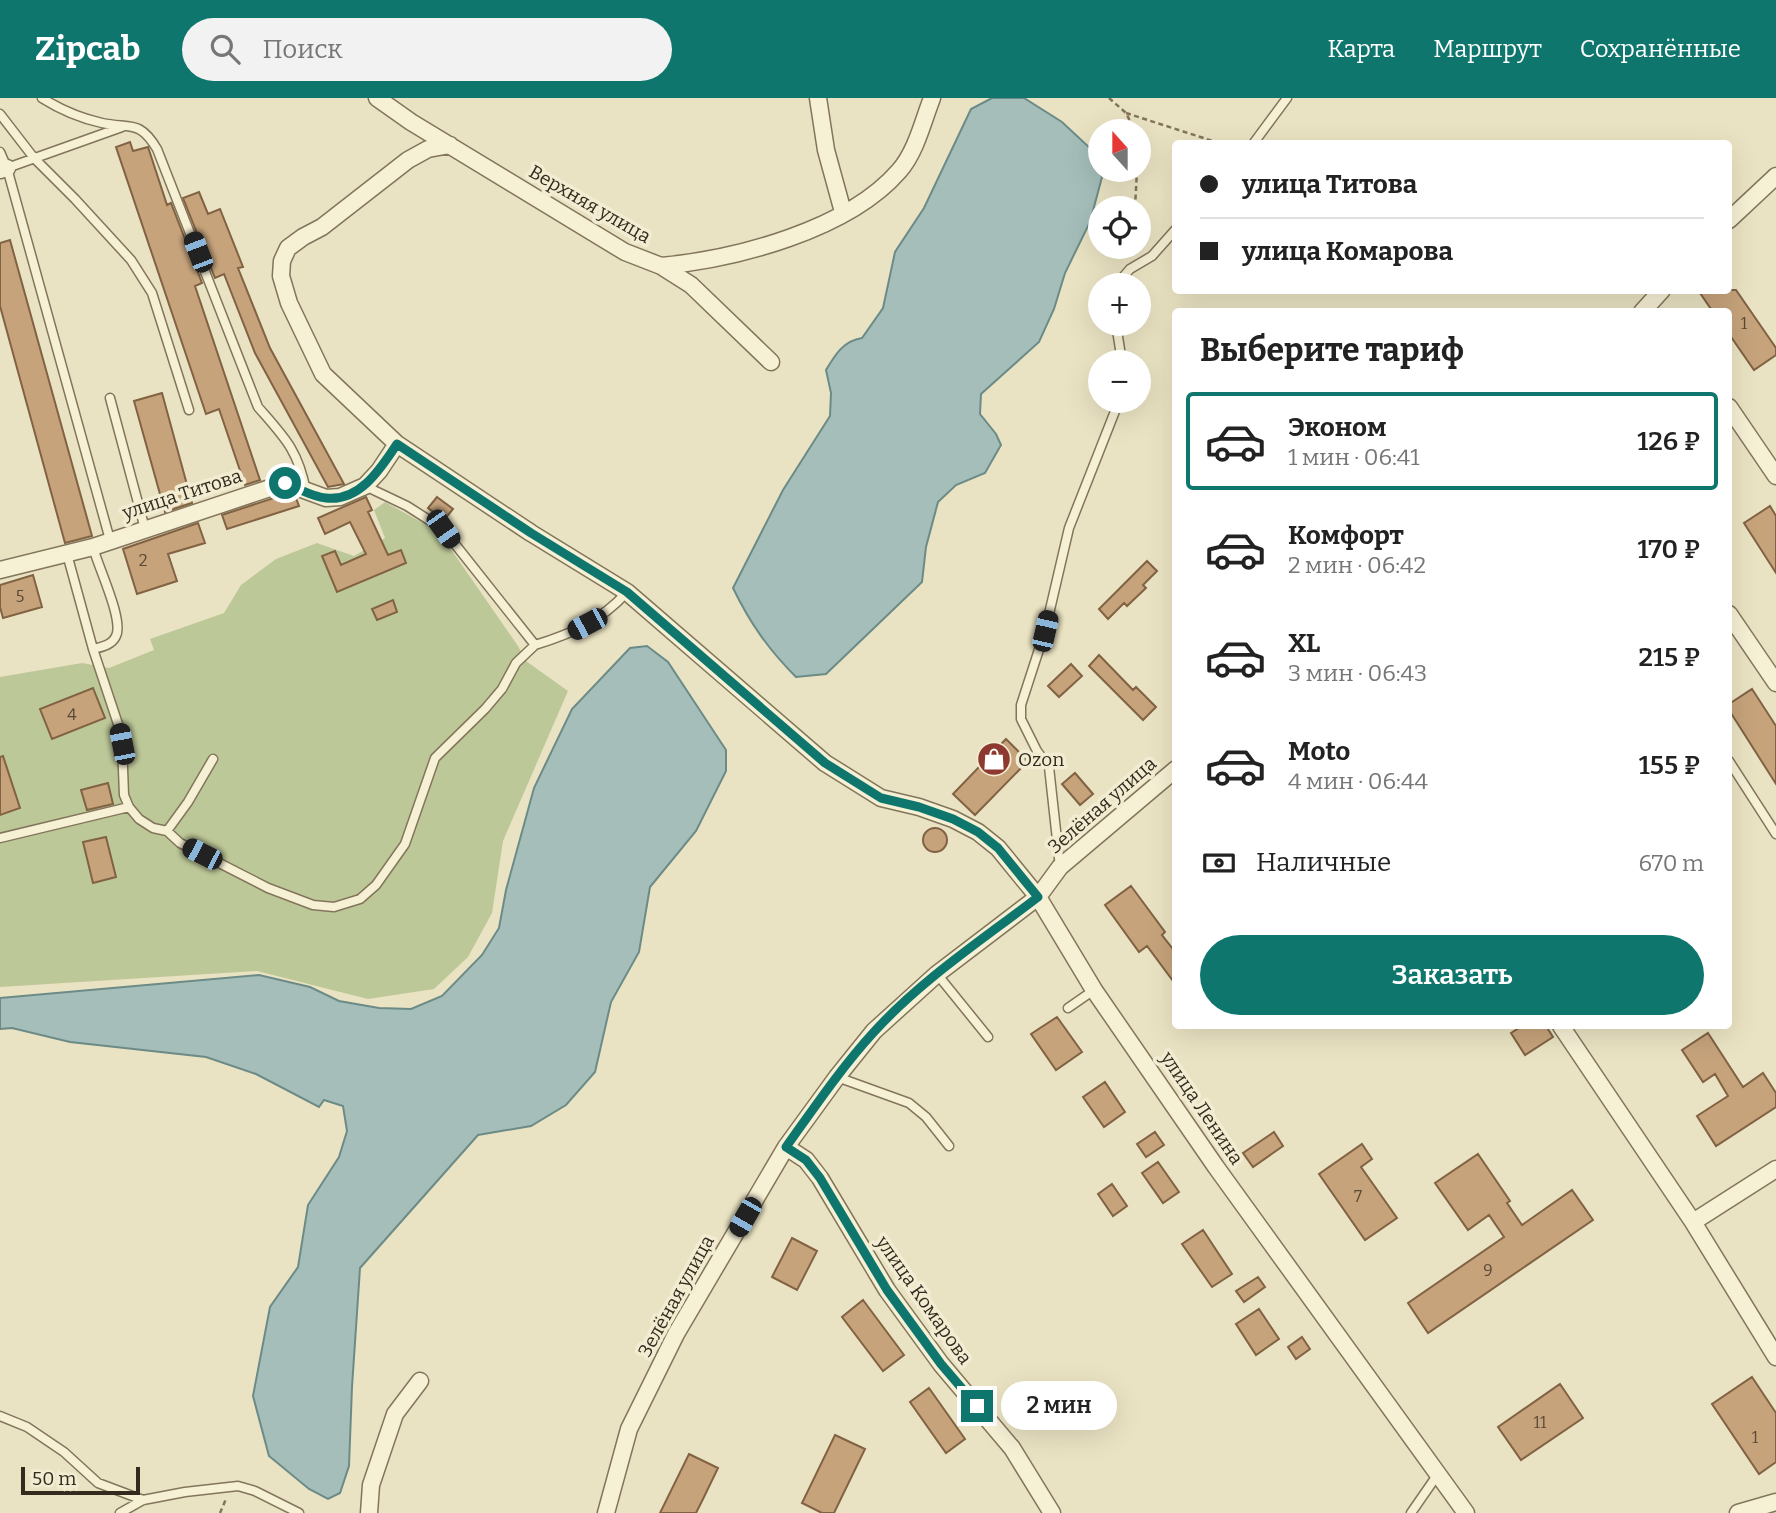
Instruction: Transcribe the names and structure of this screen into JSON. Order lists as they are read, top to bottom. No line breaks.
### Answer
{"streets":{"street":["Верхняя улица","улица Титова","Зелёная улица","улица Ленина","улица Комарова"]},"crossings":[["Верхняя улица","улица Ленина"],["Зелёная улица","улица Ленина"],["Зелёная улица","улица Комарова"]],"places":{"shop":["Ozon"]},"house_numbers":["1","2","5","4","7","9","11","1"],"scale_bar":"50 m","north":"top","page":{"header":"Zipcab","search":"Поиск","nav":["Карта","Маршрут","Сохранённые"],"map_buttons":["+","−"],"banner":["улица Титова","улица Комарова"],"heading":"Выберите тариф","list":[{"name":"Эконом","note":"1 мин · 06:41","value":"126 ₽"},{"name":"Комфорт","note":"2 мин · 06:42","value":"170 ₽"},{"name":"XL","note":"3 мин · 06:43","value":"215 ₽"},{"name":"Moto","note":"4 мин · 06:44","value":"155 ₽"}],"pay":["Наличные","670 m"],"buttons":"Заказать","bubble":"2 мин","scale":"50 m"}}
